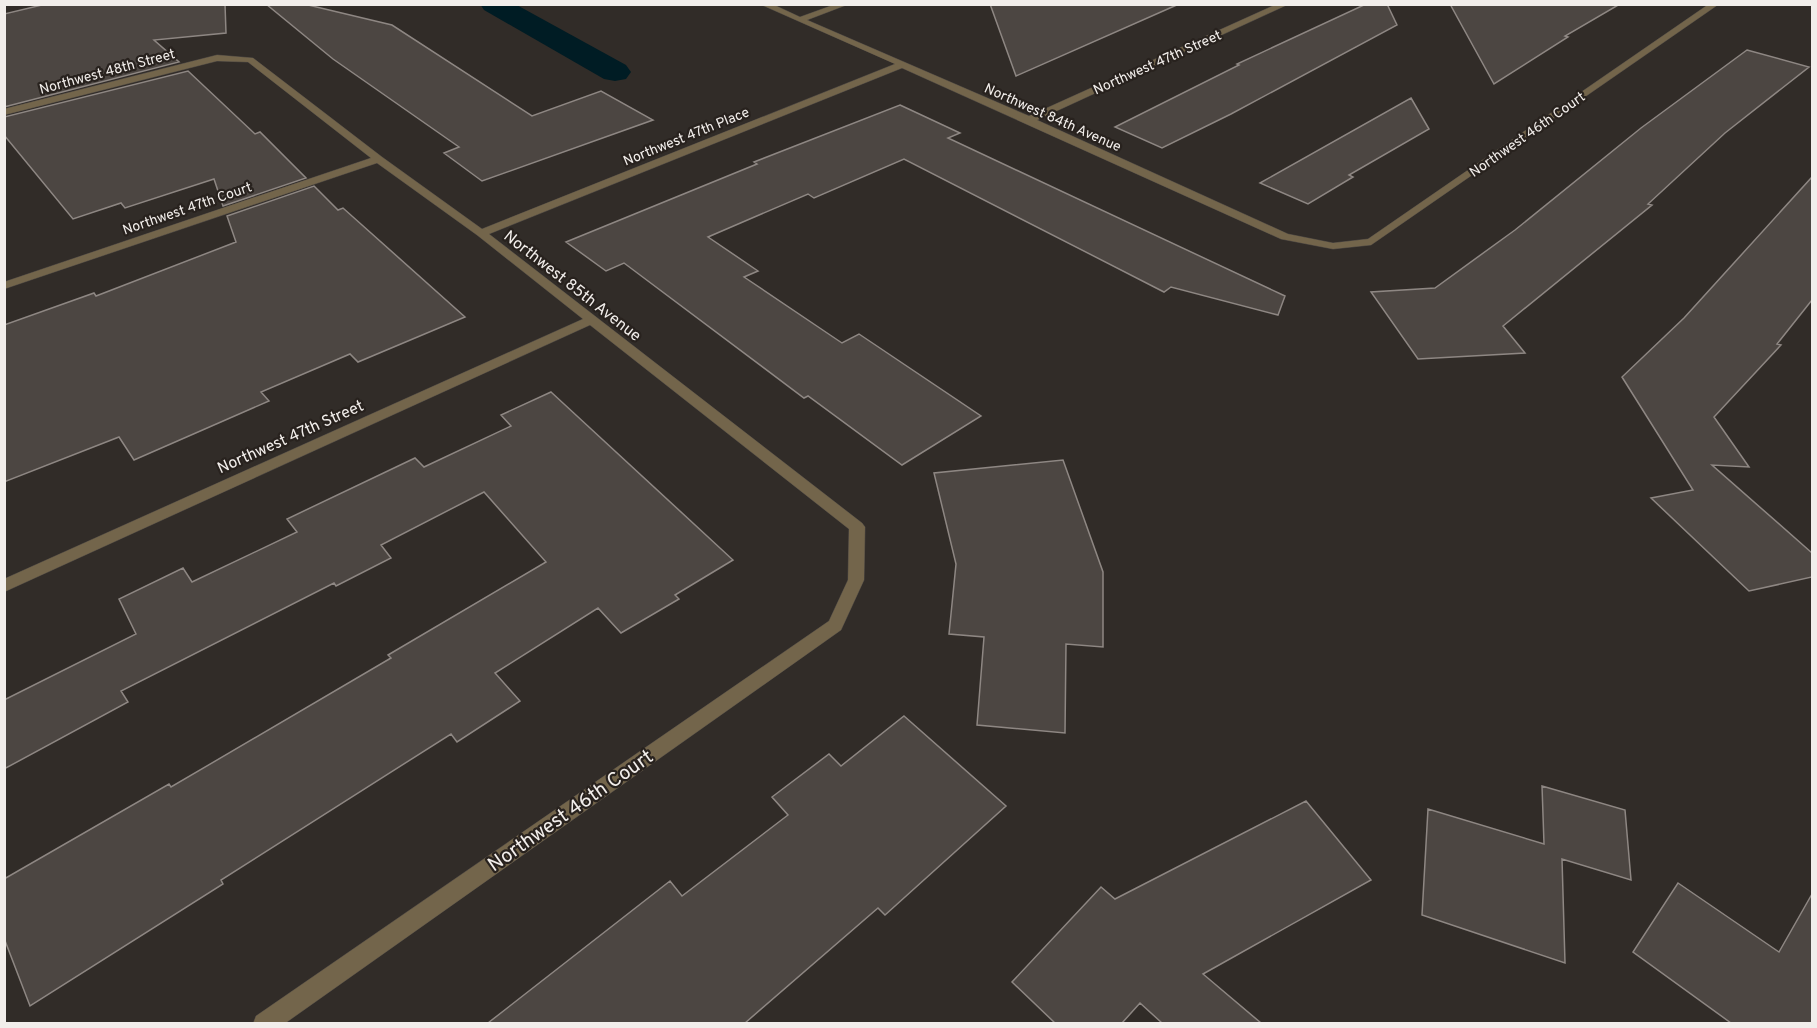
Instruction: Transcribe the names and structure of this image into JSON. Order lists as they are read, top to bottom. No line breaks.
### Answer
{"streets":{"street":["Northwest 47th Street","Northwest 48th Street","Northwest 84th Avenue","Northwest 46th Court","Northwest 47th Place","Northwest 47th Court","Northwest 85th Avenue"]},"crossings":[["Northwest 47th Street","Northwest 84th Avenue"],["Northwest 47th Street","Northwest 85th Avenue"],["Northwest 48th Street","Northwest 85th Avenue"],["Northwest 84th Avenue","Northwest 46th Court"],["Northwest 84th Avenue","Northwest 47th Place"],["Northwest 46th Court","Northwest 85th Avenue"],["Northwest 47th Place","Northwest 85th Avenue"],["Northwest 47th Court","Northwest 85th Avenue"]]}
